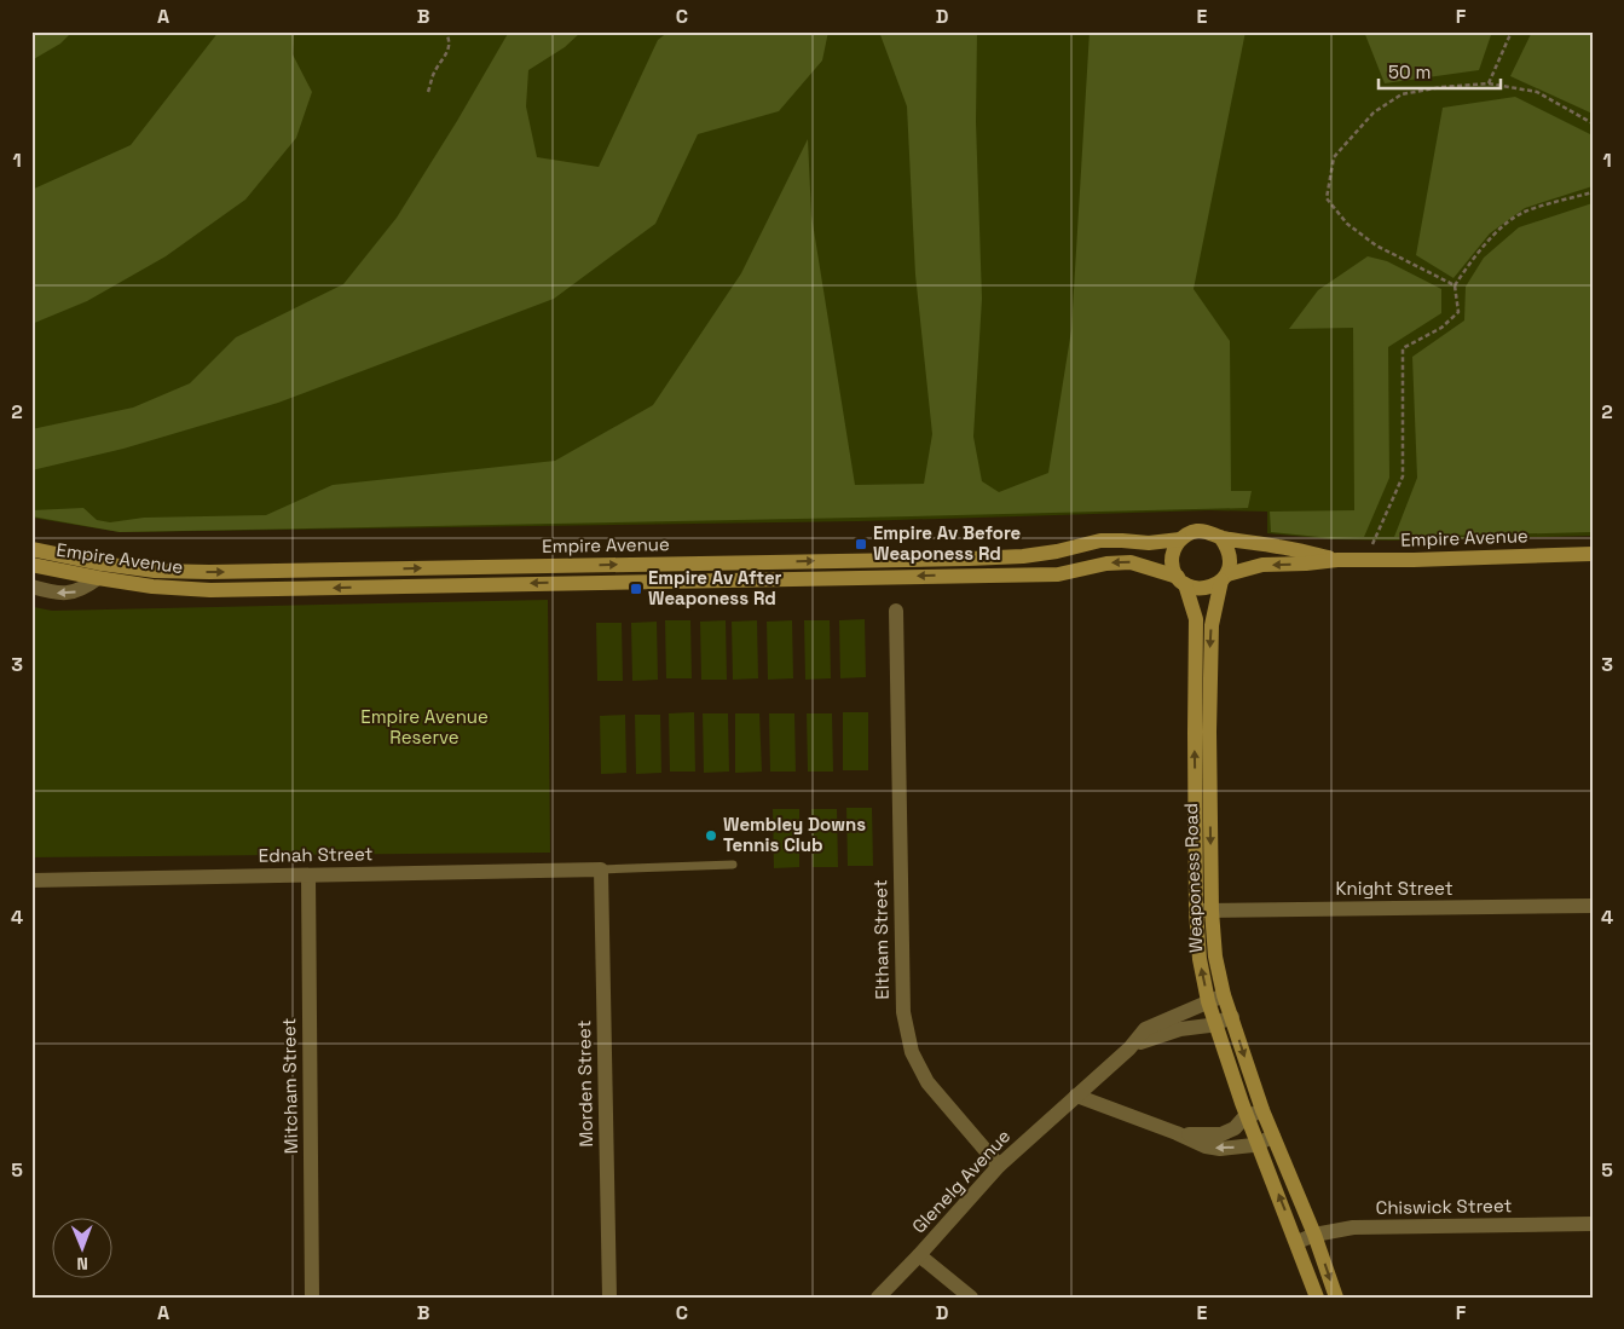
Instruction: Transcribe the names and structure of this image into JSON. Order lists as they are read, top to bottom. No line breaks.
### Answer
{"streets":{"main road":["Empire Avenue","Weaponess Road"],"street":["Ednah Street","Knight Street","Eltham Street","Morden Street","Mitcham Street","Glenelg Avenue","Chiswick Street"]},"crossings":[["Empire Avenue","Weaponess Road"],["Ednah Street","Morden Street"],["Ednah Street","Mitcham Street"],["Weaponess Road","Knight Street"],["Weaponess Road","Glenelg Avenue"],["Weaponess Road","Chiswick Street"],["Eltham Street","Glenelg Avenue"]],"parks":["Empire Avenue Reserve"],"places":{"transit":["Empire Av Before Weaponess Rd","Empire Av After Weaponess Rd"],"other":["Wembley Downs Tennis Club"]},"scale_bar":"50 m","north":"bottom","grid":{"columns":["A","B","C","D","E","F"],"rows":["1","2","3","4","5"]}}
